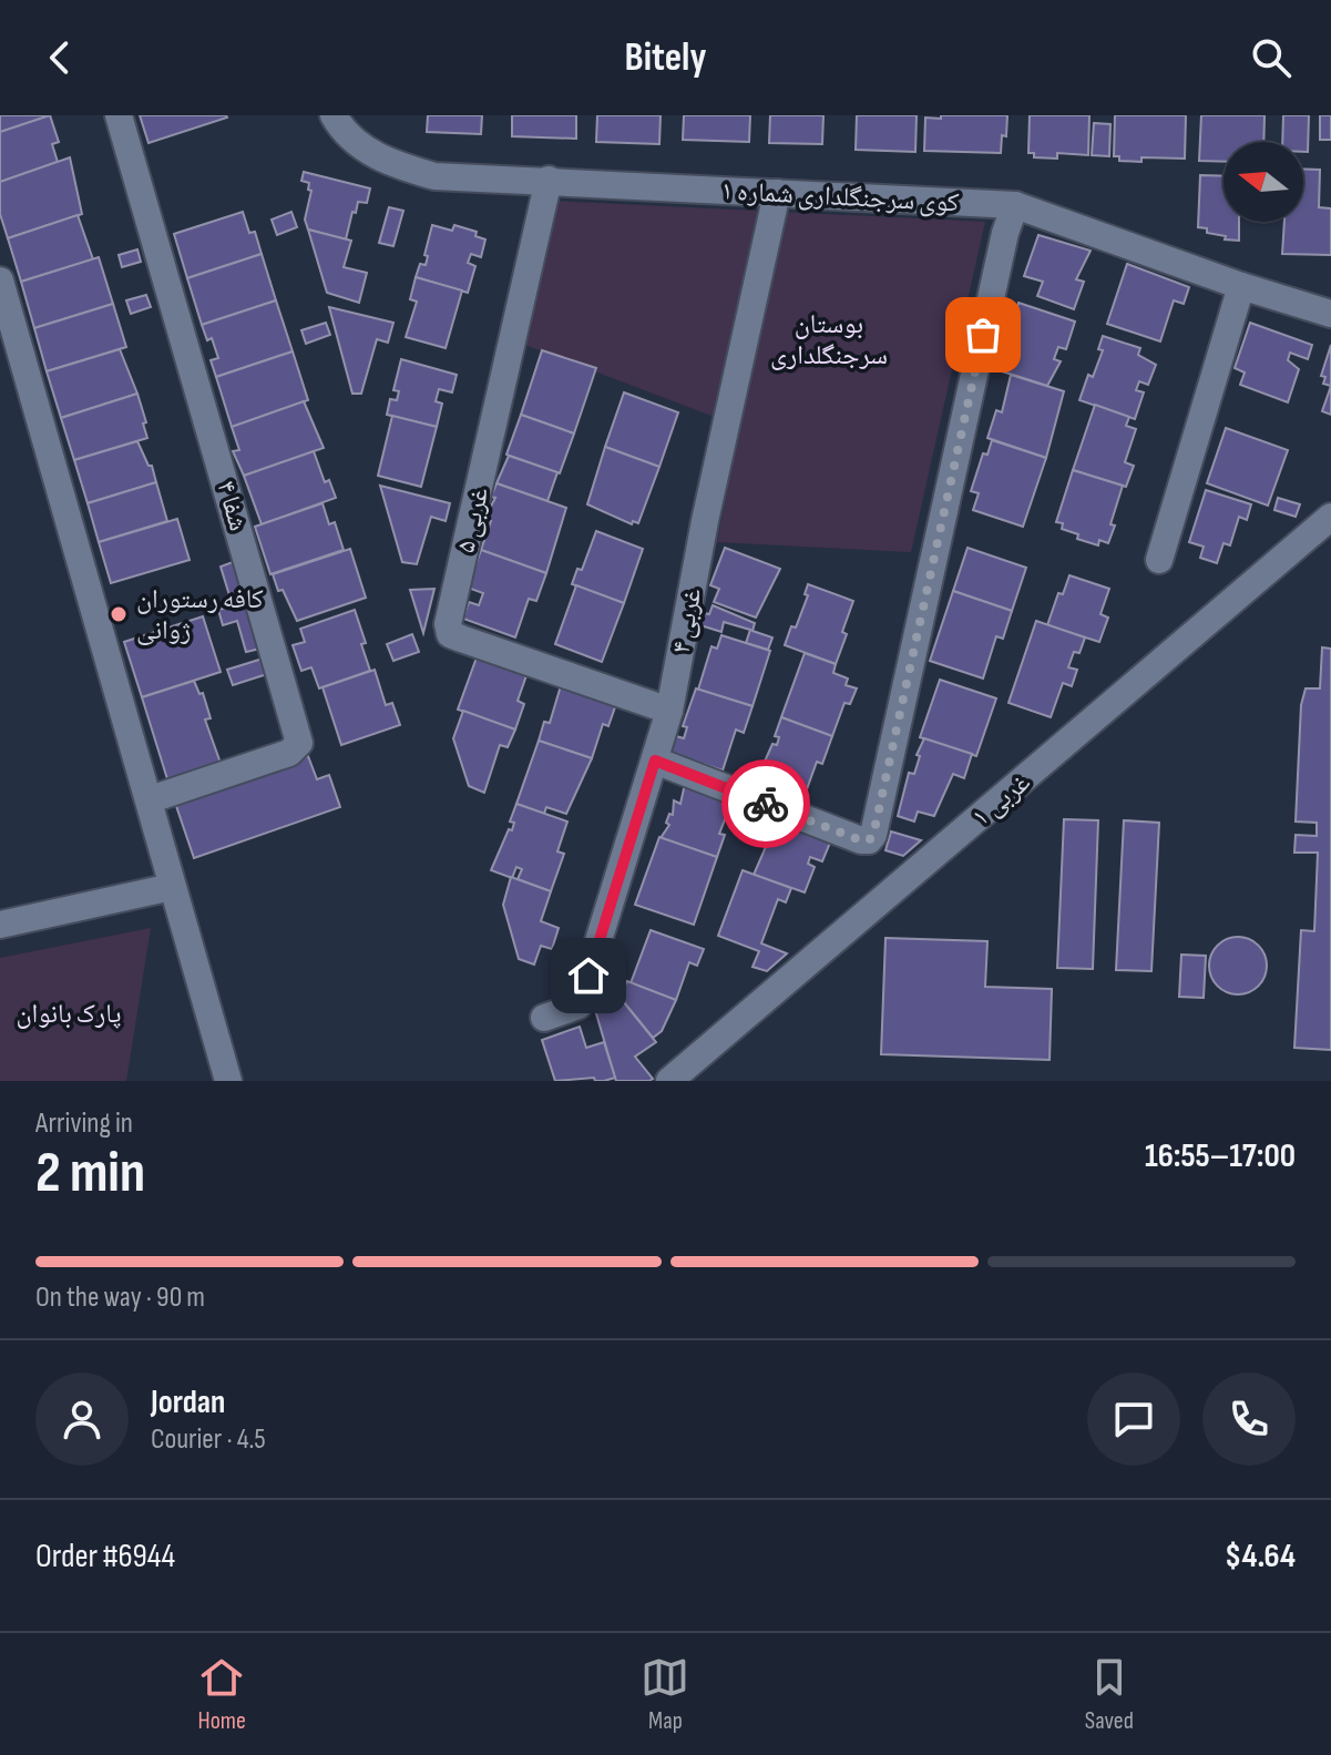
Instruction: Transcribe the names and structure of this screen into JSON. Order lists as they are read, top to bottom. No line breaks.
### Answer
{"streets":{"street":["کوی سرجنگلداری شماره ۱","شفا ۴","غربی ۵","غربی ۴","غربی ۱"]},"crossings":[["کوی سرجنگلداری شماره ۱","غربی ۵"],["کوی سرجنگلداری شماره ۱","غربی ۴"],["غربی ۵","غربی ۴"]],"parks":["بوستان سرجنگلداری","پارک بانوان"],"places":["کافه رستوران ژوانی"],"north":"left","page":{"header":"Bitely","heading":["2 min","Arriving in","16:55–17:00"],"panel":["Jordan","Courier · 4.5","Order #6944","$4.64"],"bar":"On the way · 90 m","tabs":["Home","Map","Saved"]}}
